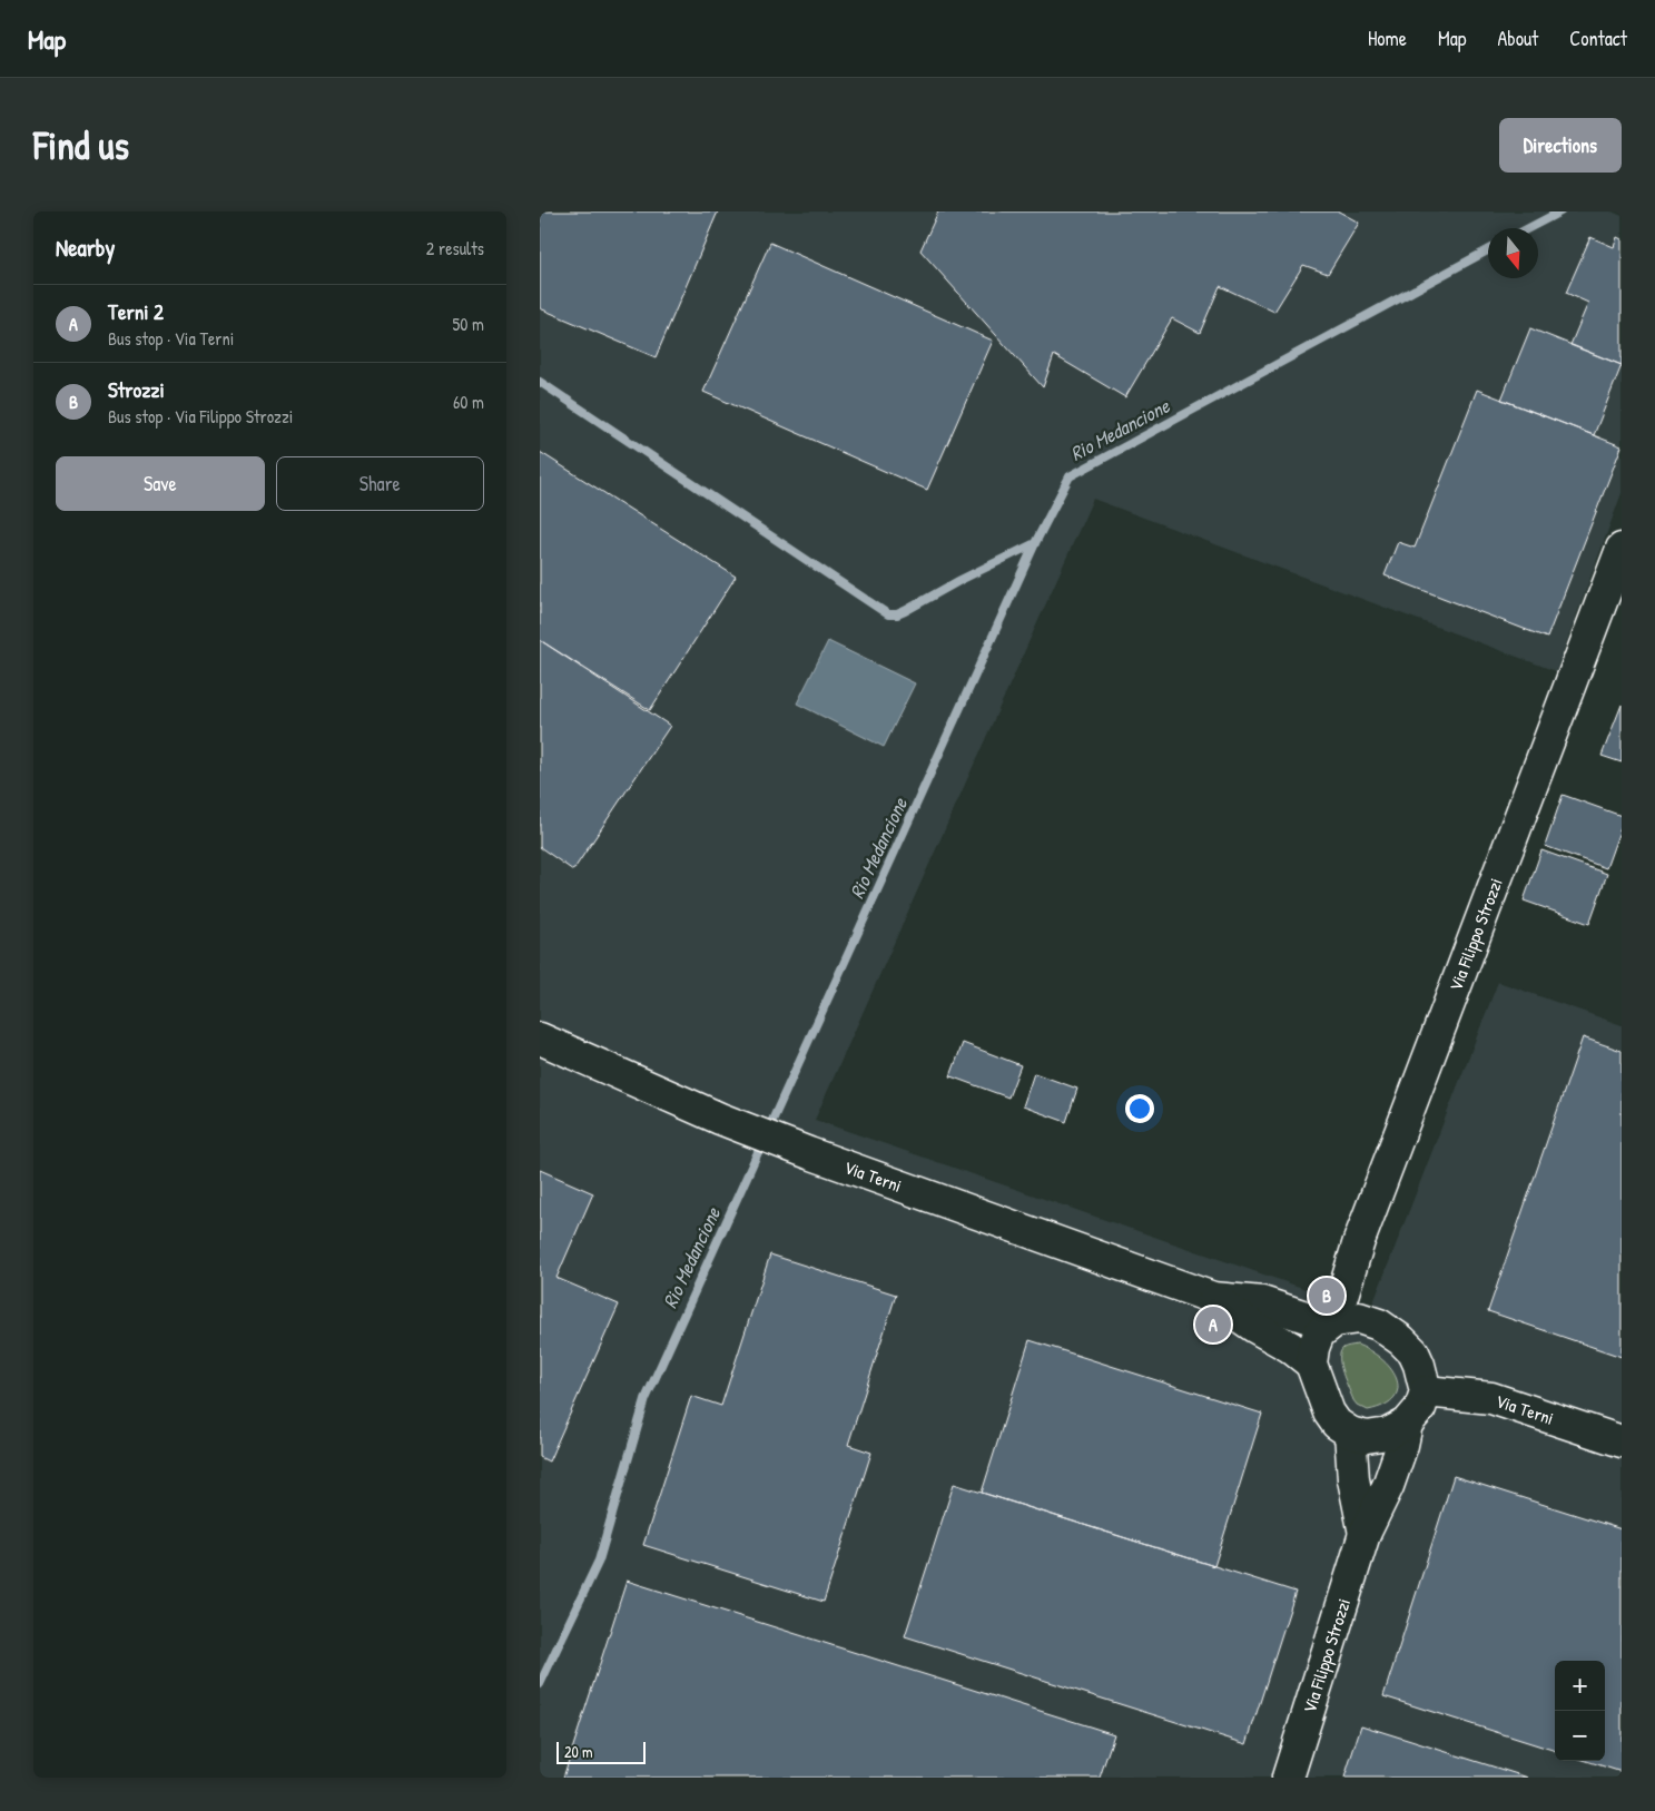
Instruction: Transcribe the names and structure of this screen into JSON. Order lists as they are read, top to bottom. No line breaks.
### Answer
{"streets":{"street":["Via Filippo Strozzi","Via Terni"]},"crossings":[["Via Filippo Strozzi","Via Terni"]],"water":["Rio Medancione"],"scale_bar":"20 m","north":"bottom","page":{"header":"Map","nav":["Home","Map","About","Contact"],"buttons":["Directions",["Save","Share"]],"title":"Find us","heading":["Nearby","2 results"],"list":[{"mark":"A","name":"Terni 2","note":"Bus stop · Via Terni","value":"50 m"},{"mark":"B","name":"Strozzi","note":"Bus stop · Via Filippo Strozzi","value":"60 m"}],"pins":["B","A"],"map_buttons":["+","−"],"scale":"20 m"}}
